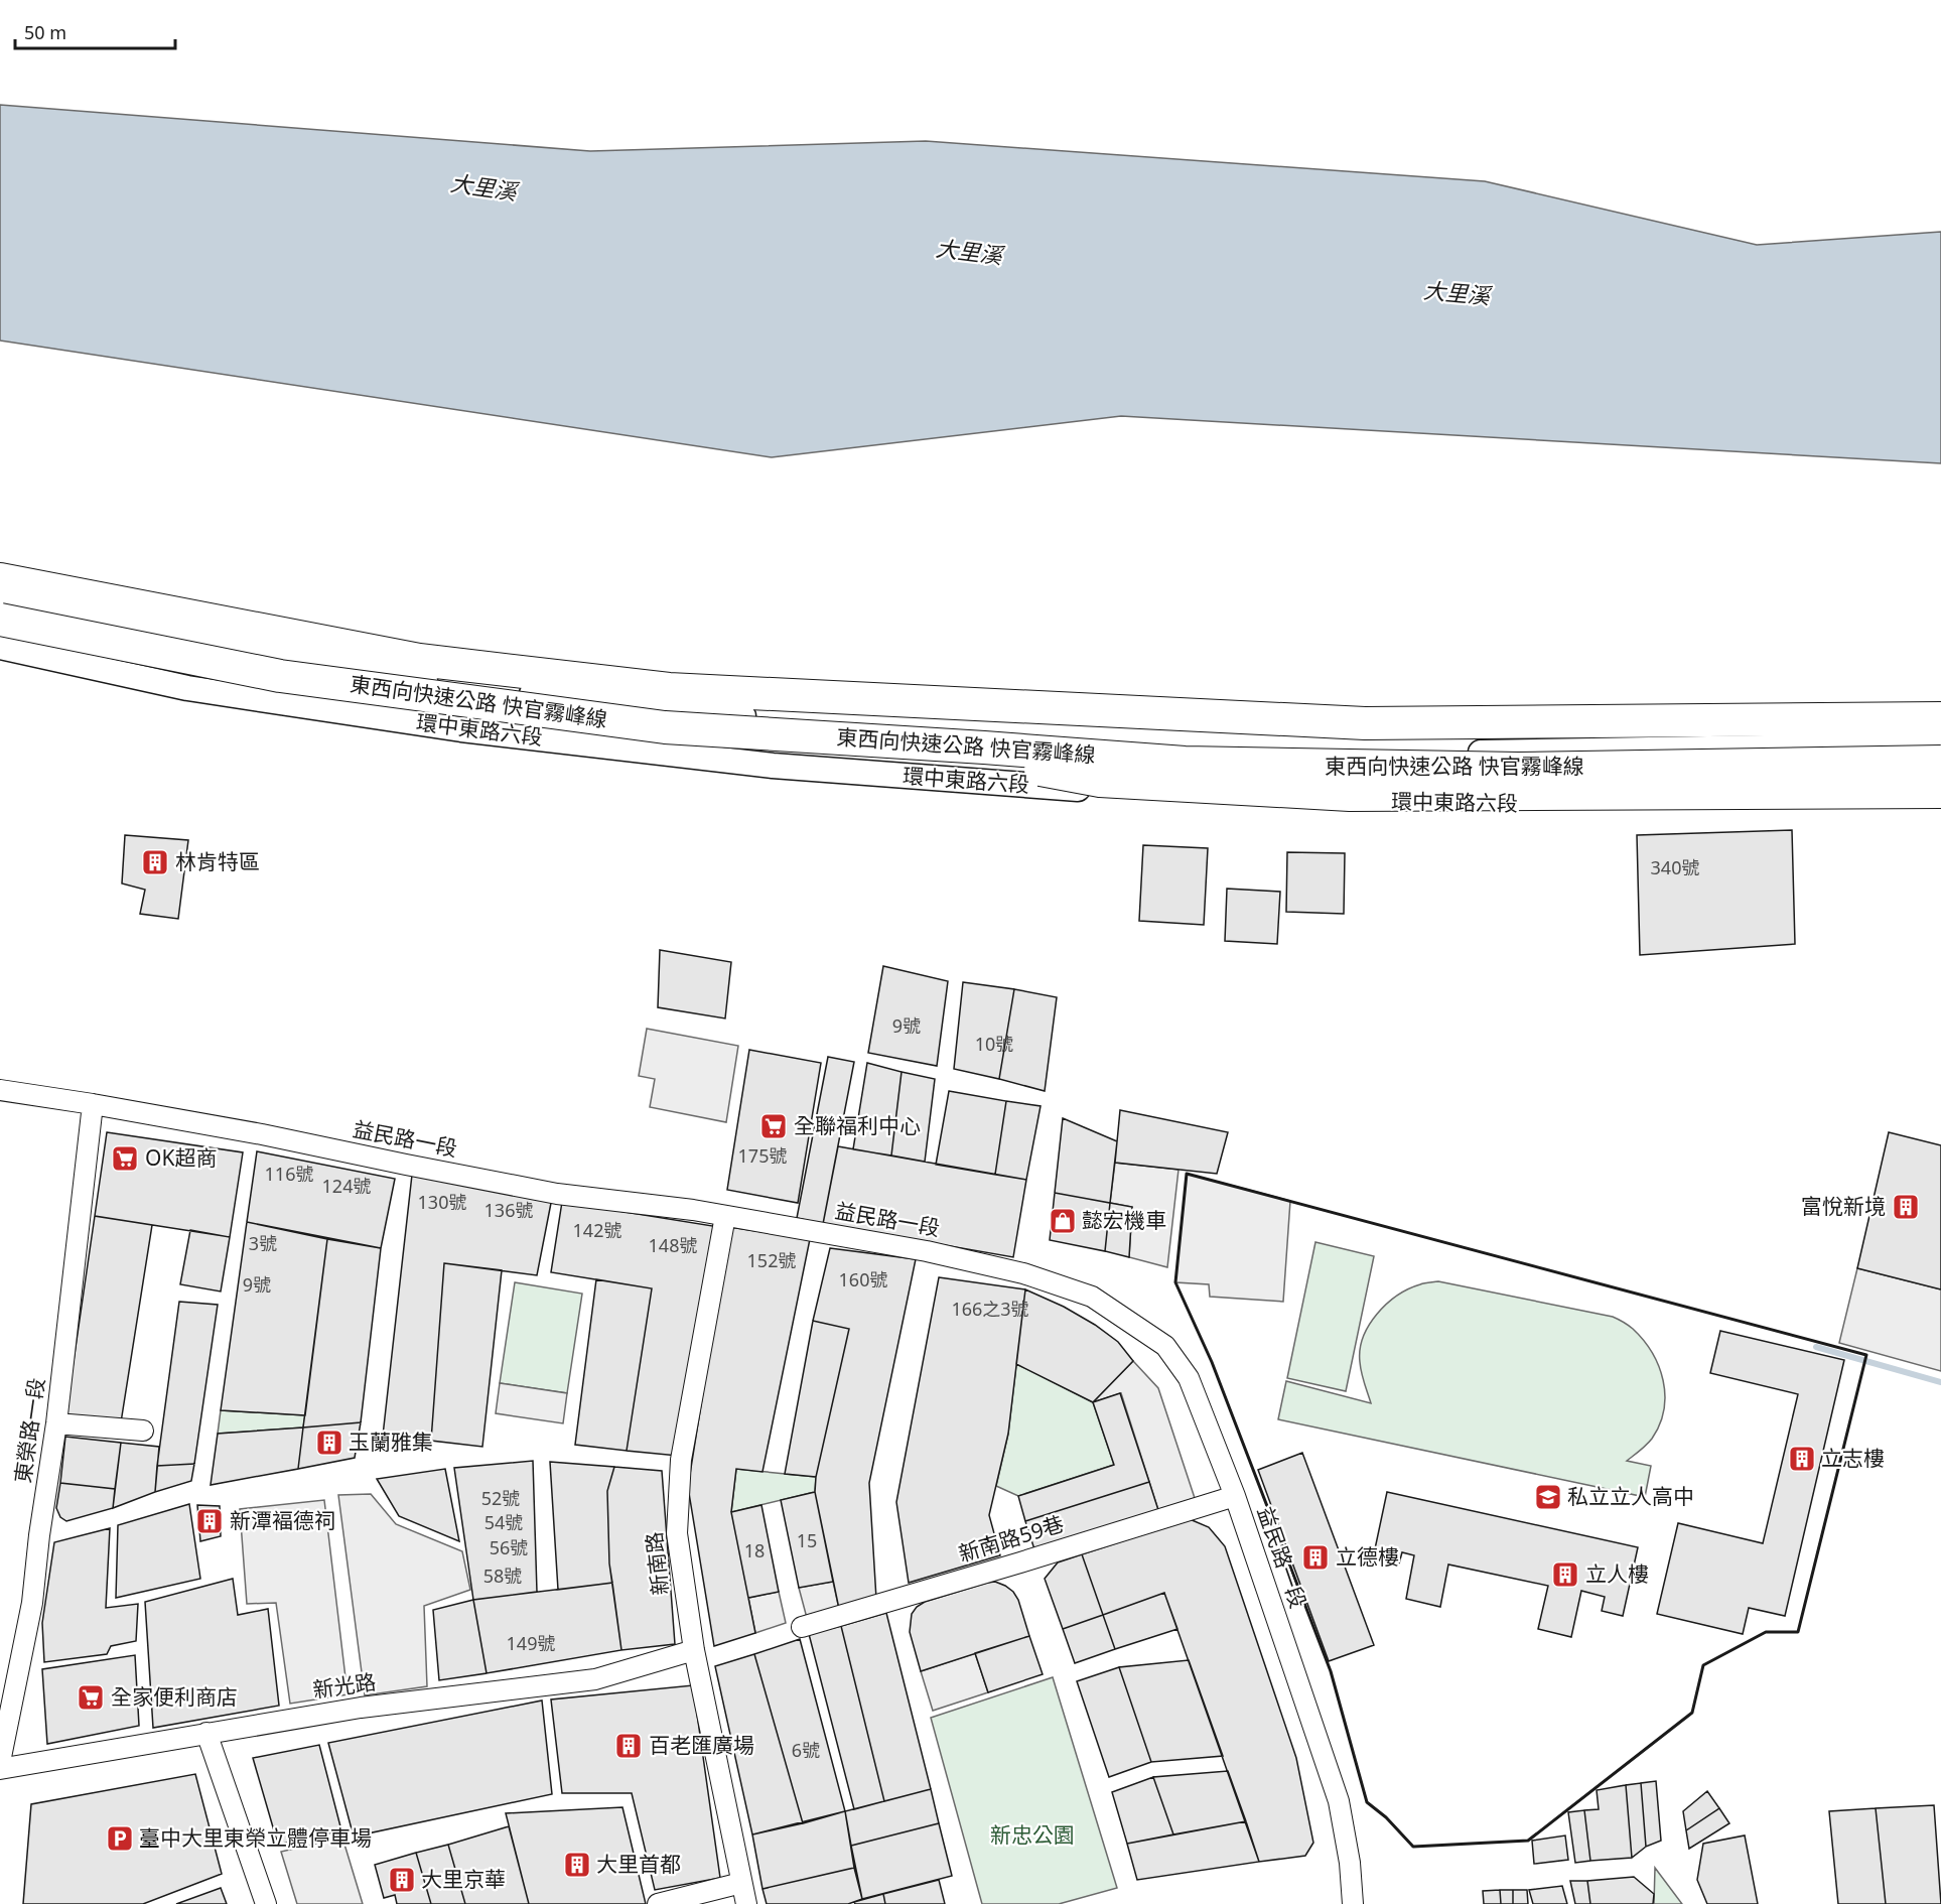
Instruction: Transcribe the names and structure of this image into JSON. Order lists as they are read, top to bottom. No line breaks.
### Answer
{"streets":{"highway":["東西向快速公路 快官霧峰線"],"street":["環中東路六段","益民路一段","東榮路一段","新南路59巷","新南路","新光路"]},"crossings":[["益民路一段","東榮路一段"],["益民路一段","新南路59巷"],["益民路一段","新南路"],["新南路","新光路"]],"water":["大里溪"],"parks":["新忠公園"],"places":{"building":["林肯特區","富悅新境","玉蘭雅集","立志樓","新潭褔德祠","立德樓","立人樓","百老匯廣場","大里首都","大里京華"],"supermarket":["全聯福利中心","OK超商","全家便利商店"],"shop":["懿宏機車"],"school or university":["私立立人高中"],"parking":["臺中大里東榮立體停車場"]},"house_numbers":["340號","9號","10號","175號","116號","124號","130號","136號","142號","3號","148號","152號","160號","9號","166之3號","52號","54號","15","56號","18","58號","149號","6號"],"scale_bar":"50 m"}
